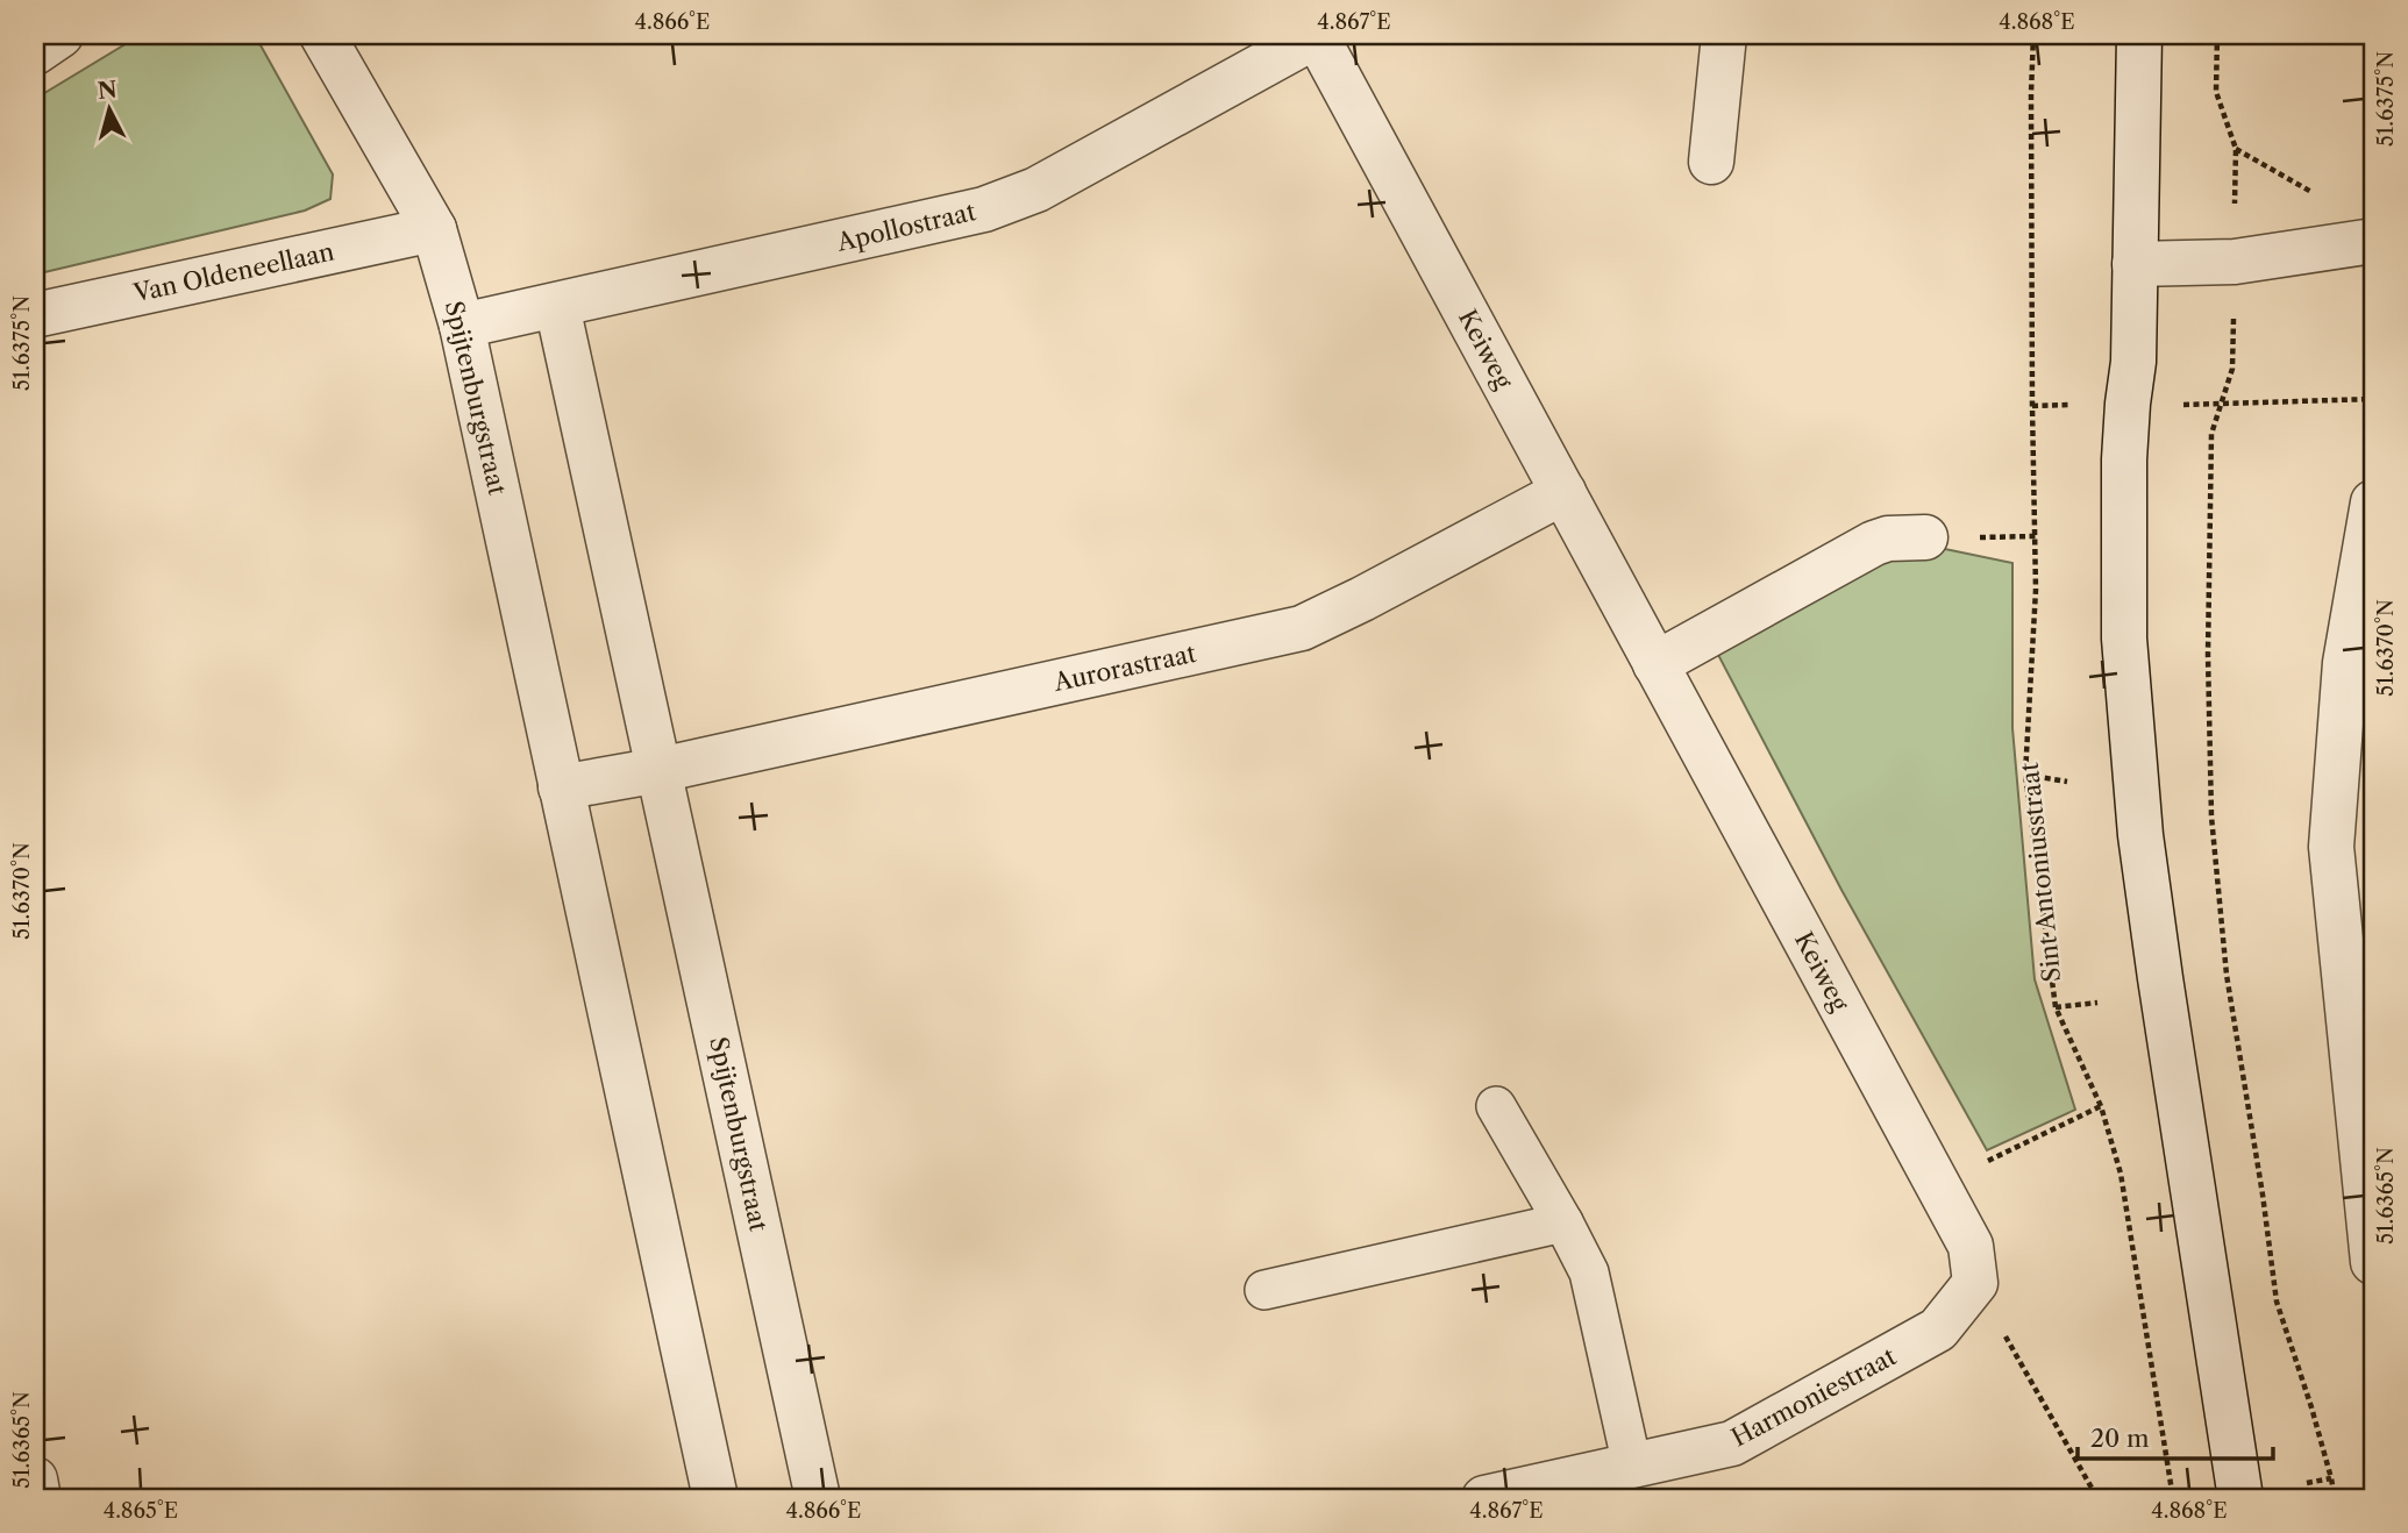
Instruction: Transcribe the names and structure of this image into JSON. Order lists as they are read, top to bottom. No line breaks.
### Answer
{"streets":{"street":["Apollostraat","Van Oldeneellaan","Keiweg","Spijtenburgstraat","Aurorastraat","Harmoniestraat"],"path":["Sint Antoniusstraat"]},"crossings":[["Apollostraat","Keiweg"],["Apollostraat","Spijtenburgstraat"],["Van Oldeneellaan","Spijtenburgstraat"],["Keiweg","Aurorastraat"],["Keiweg","Harmoniestraat"],["Spijtenburgstraat","Aurorastraat"]],"scale_bar":"20 m","north":"top","coordinates":["4.866°E","4.867°E","4.868°E","51.6375°N","51.6370°N","51.6365°N","4.865°E"]}
